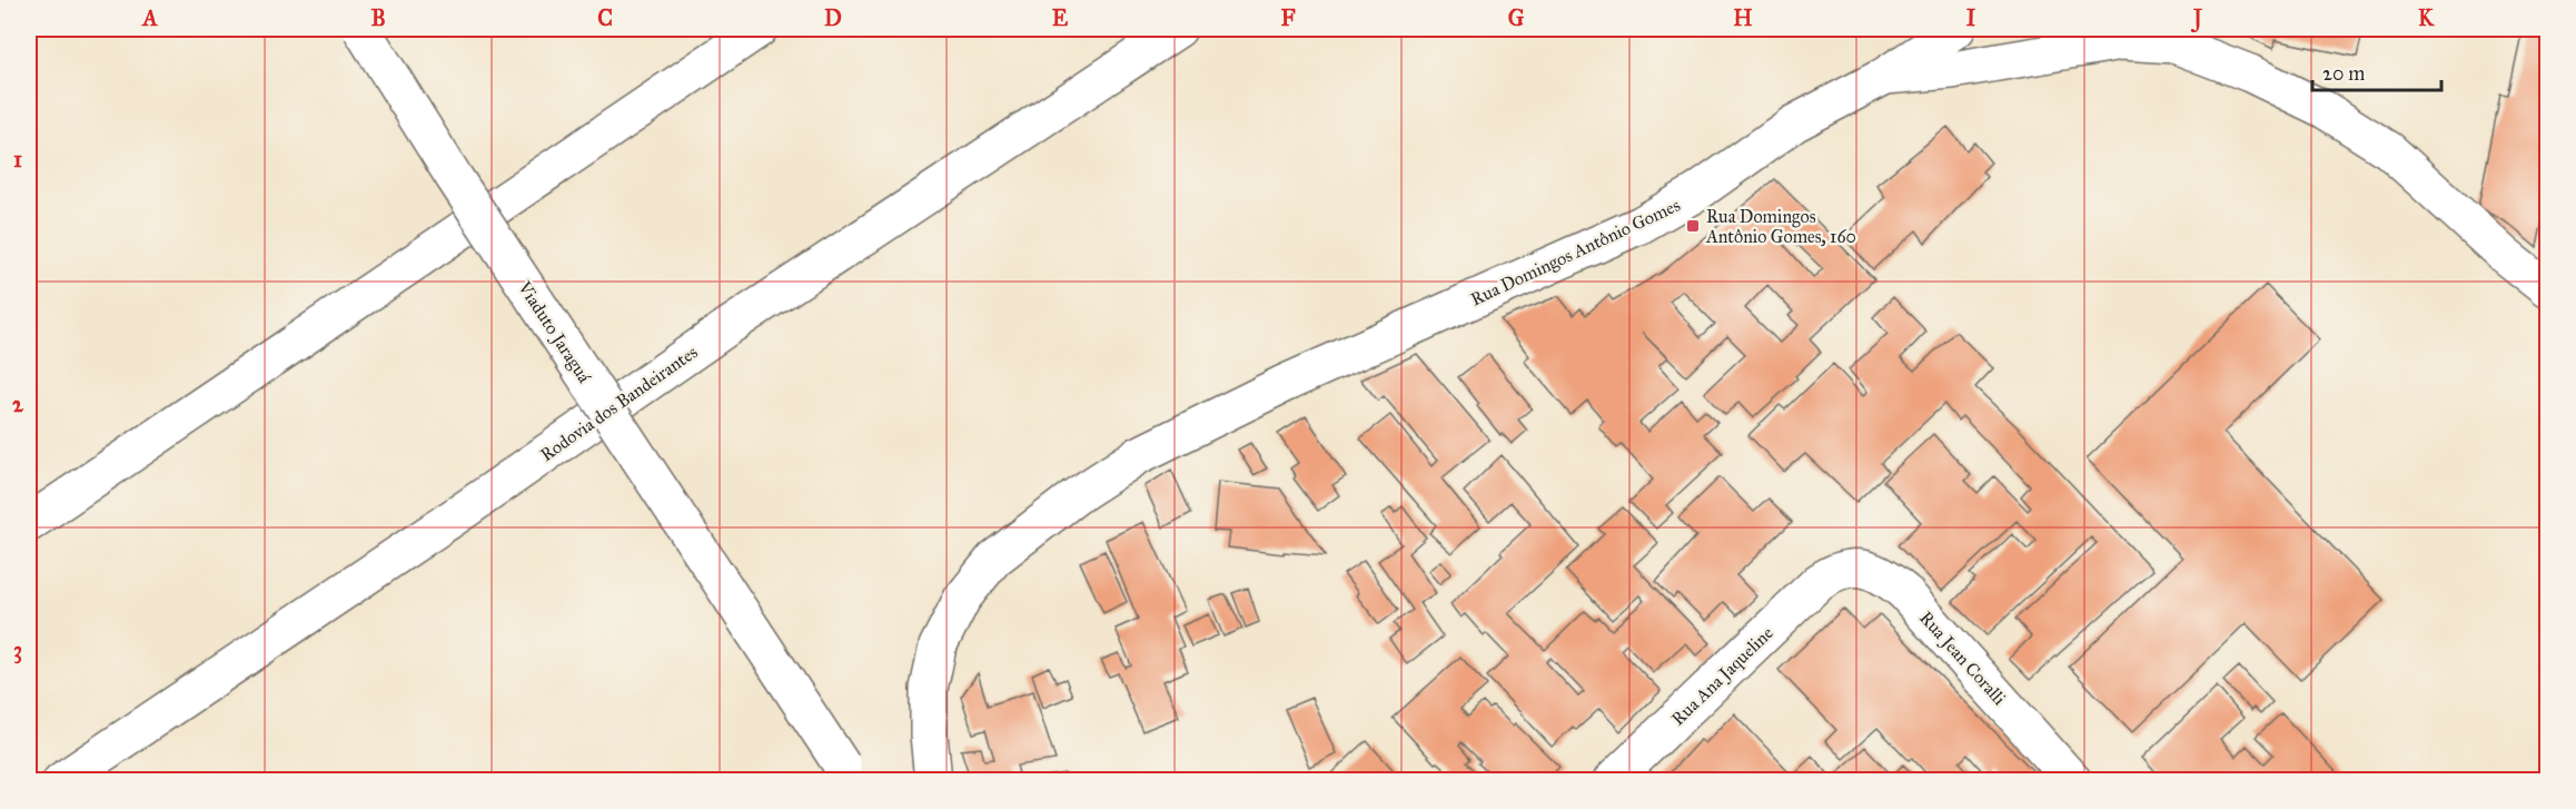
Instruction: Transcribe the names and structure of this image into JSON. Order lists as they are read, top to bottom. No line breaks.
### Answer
{"streets":{"main road":["Rua Domingos Antônio Gomes","Viaduto Jaraguá","Rodovia dos Bandeirantes","Rua Jean Coralli","Rua Ana Jaqueline"]},"crossings":[["Rua Jean Coralli","Rua Ana Jaqueline"]],"places":{"transit":["Rua Domingos Antônio Gomes, 160"]},"scale_bar":"20 m","grid":{"columns":["A","B","C","D","E","F","G","H","I","J","K"],"rows":["1","2","3"]}}
